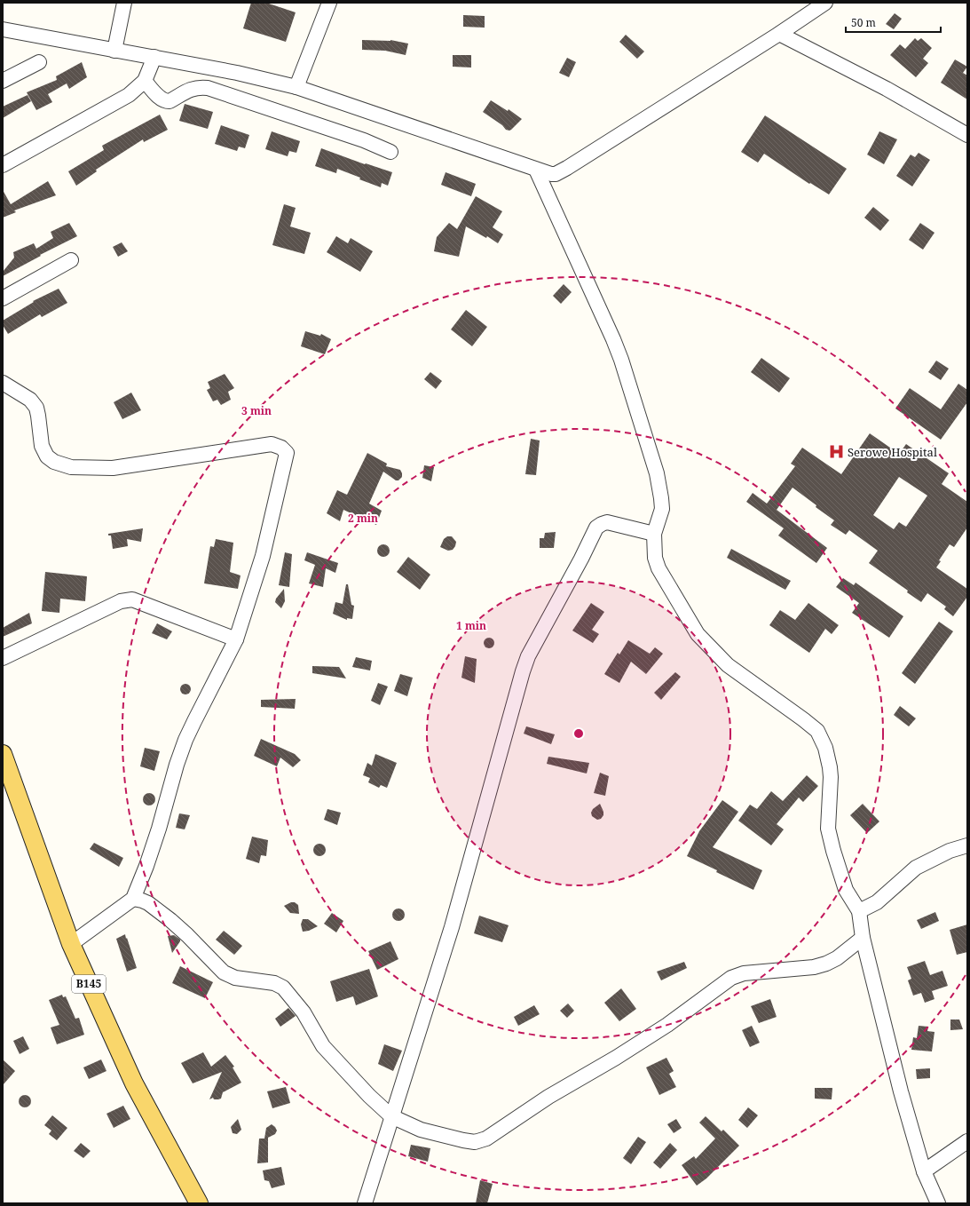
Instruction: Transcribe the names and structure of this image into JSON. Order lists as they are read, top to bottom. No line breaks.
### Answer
{"streets":{"main road":["B145"]},"places":{"hospital":["Serowe Hospital"]},"scale_bar":"50 m","rings":["3 min","2 min","1 min"]}
